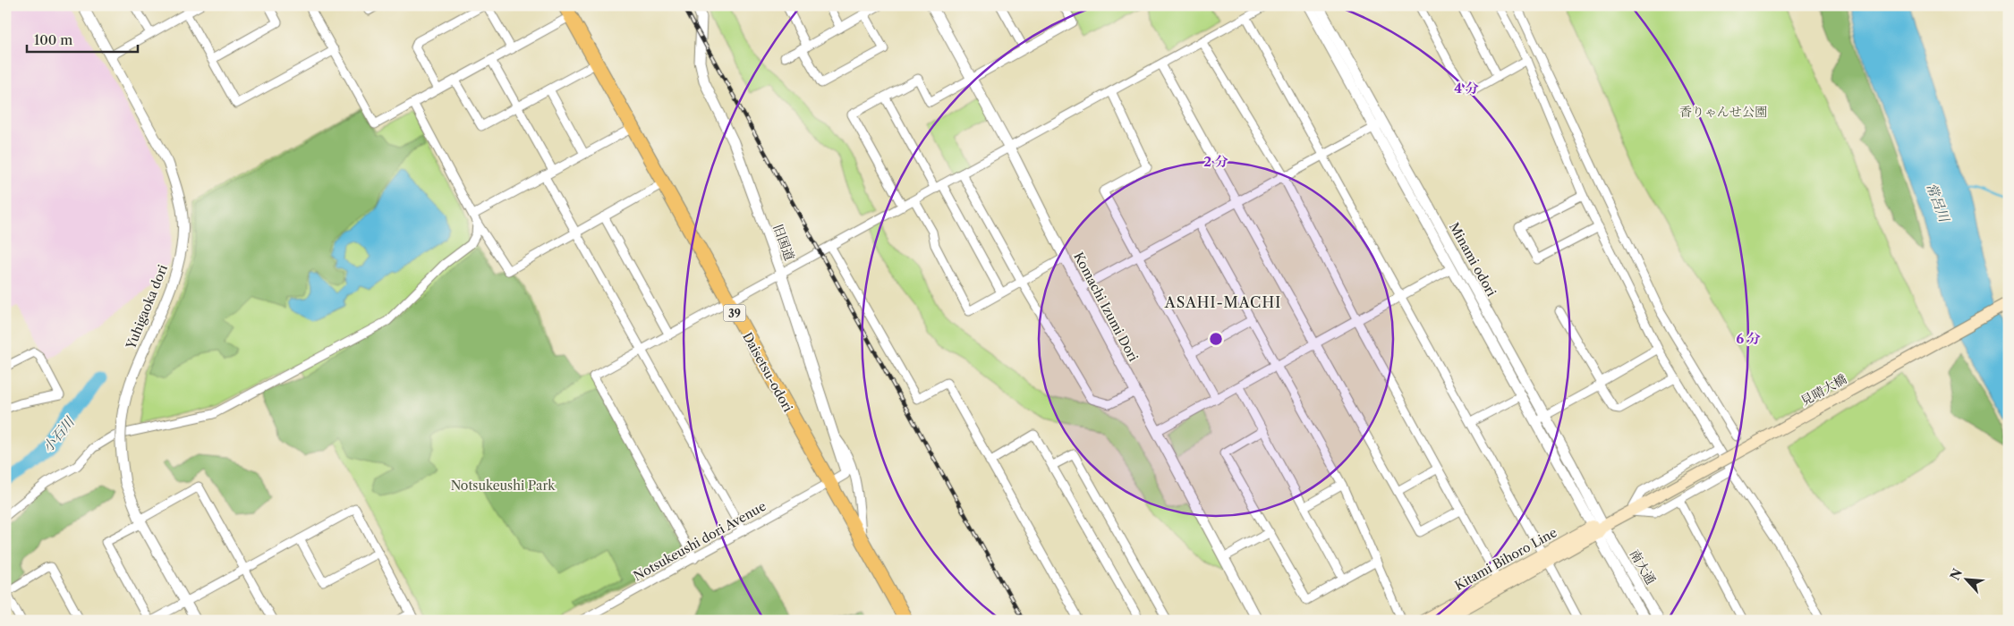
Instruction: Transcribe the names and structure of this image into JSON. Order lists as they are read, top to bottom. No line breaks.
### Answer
{"streets":{"highway":["39","Daisetsu-odori"],"main road":["見晴大橋","Kitami Bihoro Line"],"street":["旧国道","Minami odori","Yuhigaoka dori","Komachi Izumi Dori","Notsukeushi dori Avenue","南大通"]},"crossings":[["旧国道","Daisetsu-odori"],["旧国道","Notsukeushi dori Avenue"],["Minami odori","Kitami Bihoro Line"],["Minami odori","南大通"],["Daisetsu-odori","Notsukeushi dori Avenue"],["見晴大橋","Kitami Bihoro Line"],["Kitami Bihoro Line","南大通"]],"districts":["ASAHI-MACHI"],"water":["常呂川","小石川"],"parks":["香りゃんせ公園","Notsukeushi Park"],"scale_bar":"100 m","north":"top left","rings":["4 分","2 分","6 分"]}
